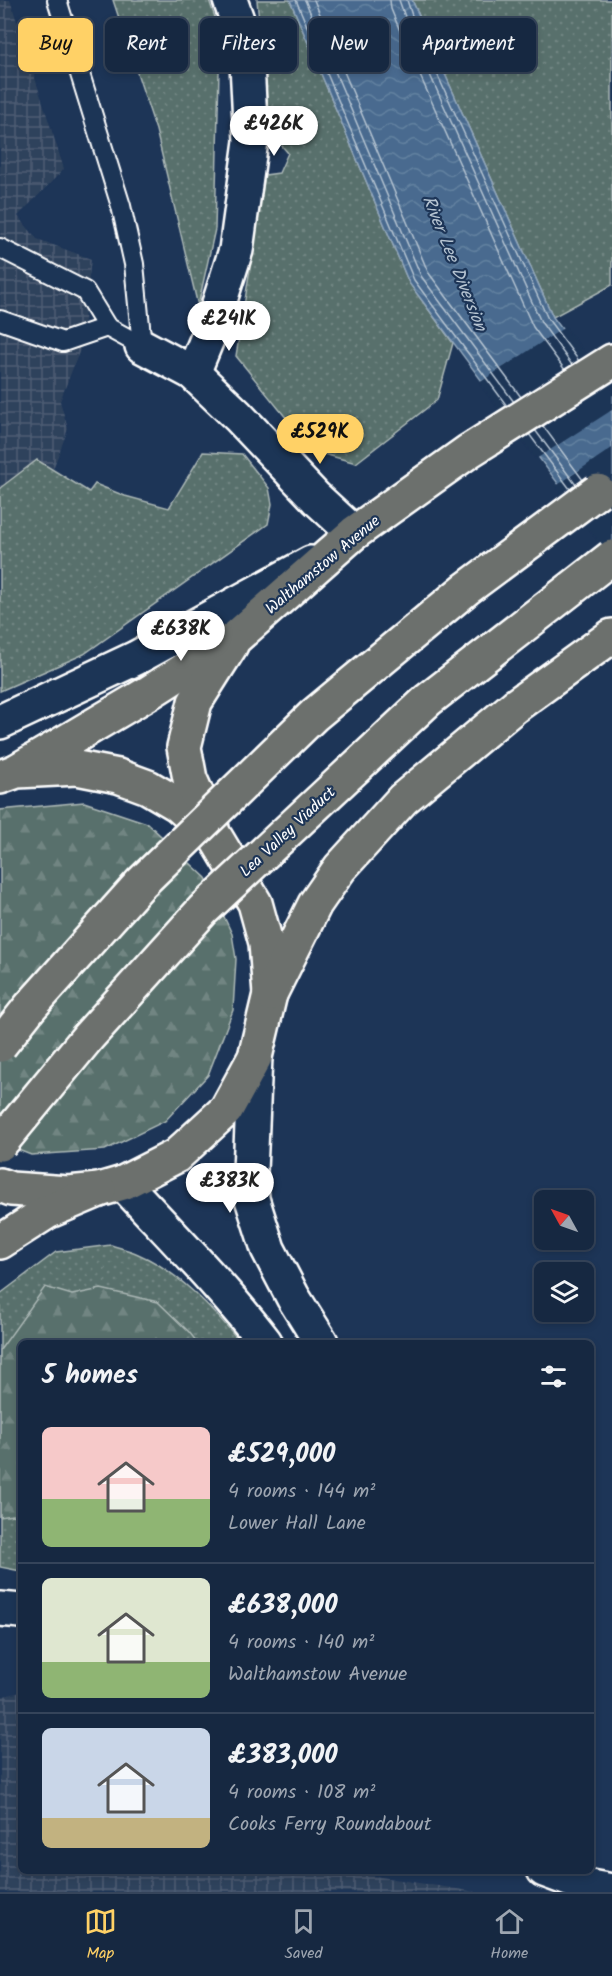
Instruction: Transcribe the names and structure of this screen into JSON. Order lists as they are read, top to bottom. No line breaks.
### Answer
{"streets":{"main road":["Walthamstow Avenue","Lea Valley Viaduct"]},"water":["River Lee Diversion"],"north":"top left","page":{"chip":["Buy","Rent","Filters","New","Apartment"],"price":["£426K","£241K","£529K","£638K","£383K"],"heading":"5 homes","list":[{"name":"£529,000","note":"4 rooms · 144 m² · Lower Hall Lane"},{"name":"£638,000","note":"4 rooms · 140 m² · Walthamstow Avenue"},{"name":"£383,000","note":"4 rooms · 108 m² · Cooks Ferry Roundabout"}],"tabs":["Map","Saved","Home"]}}
